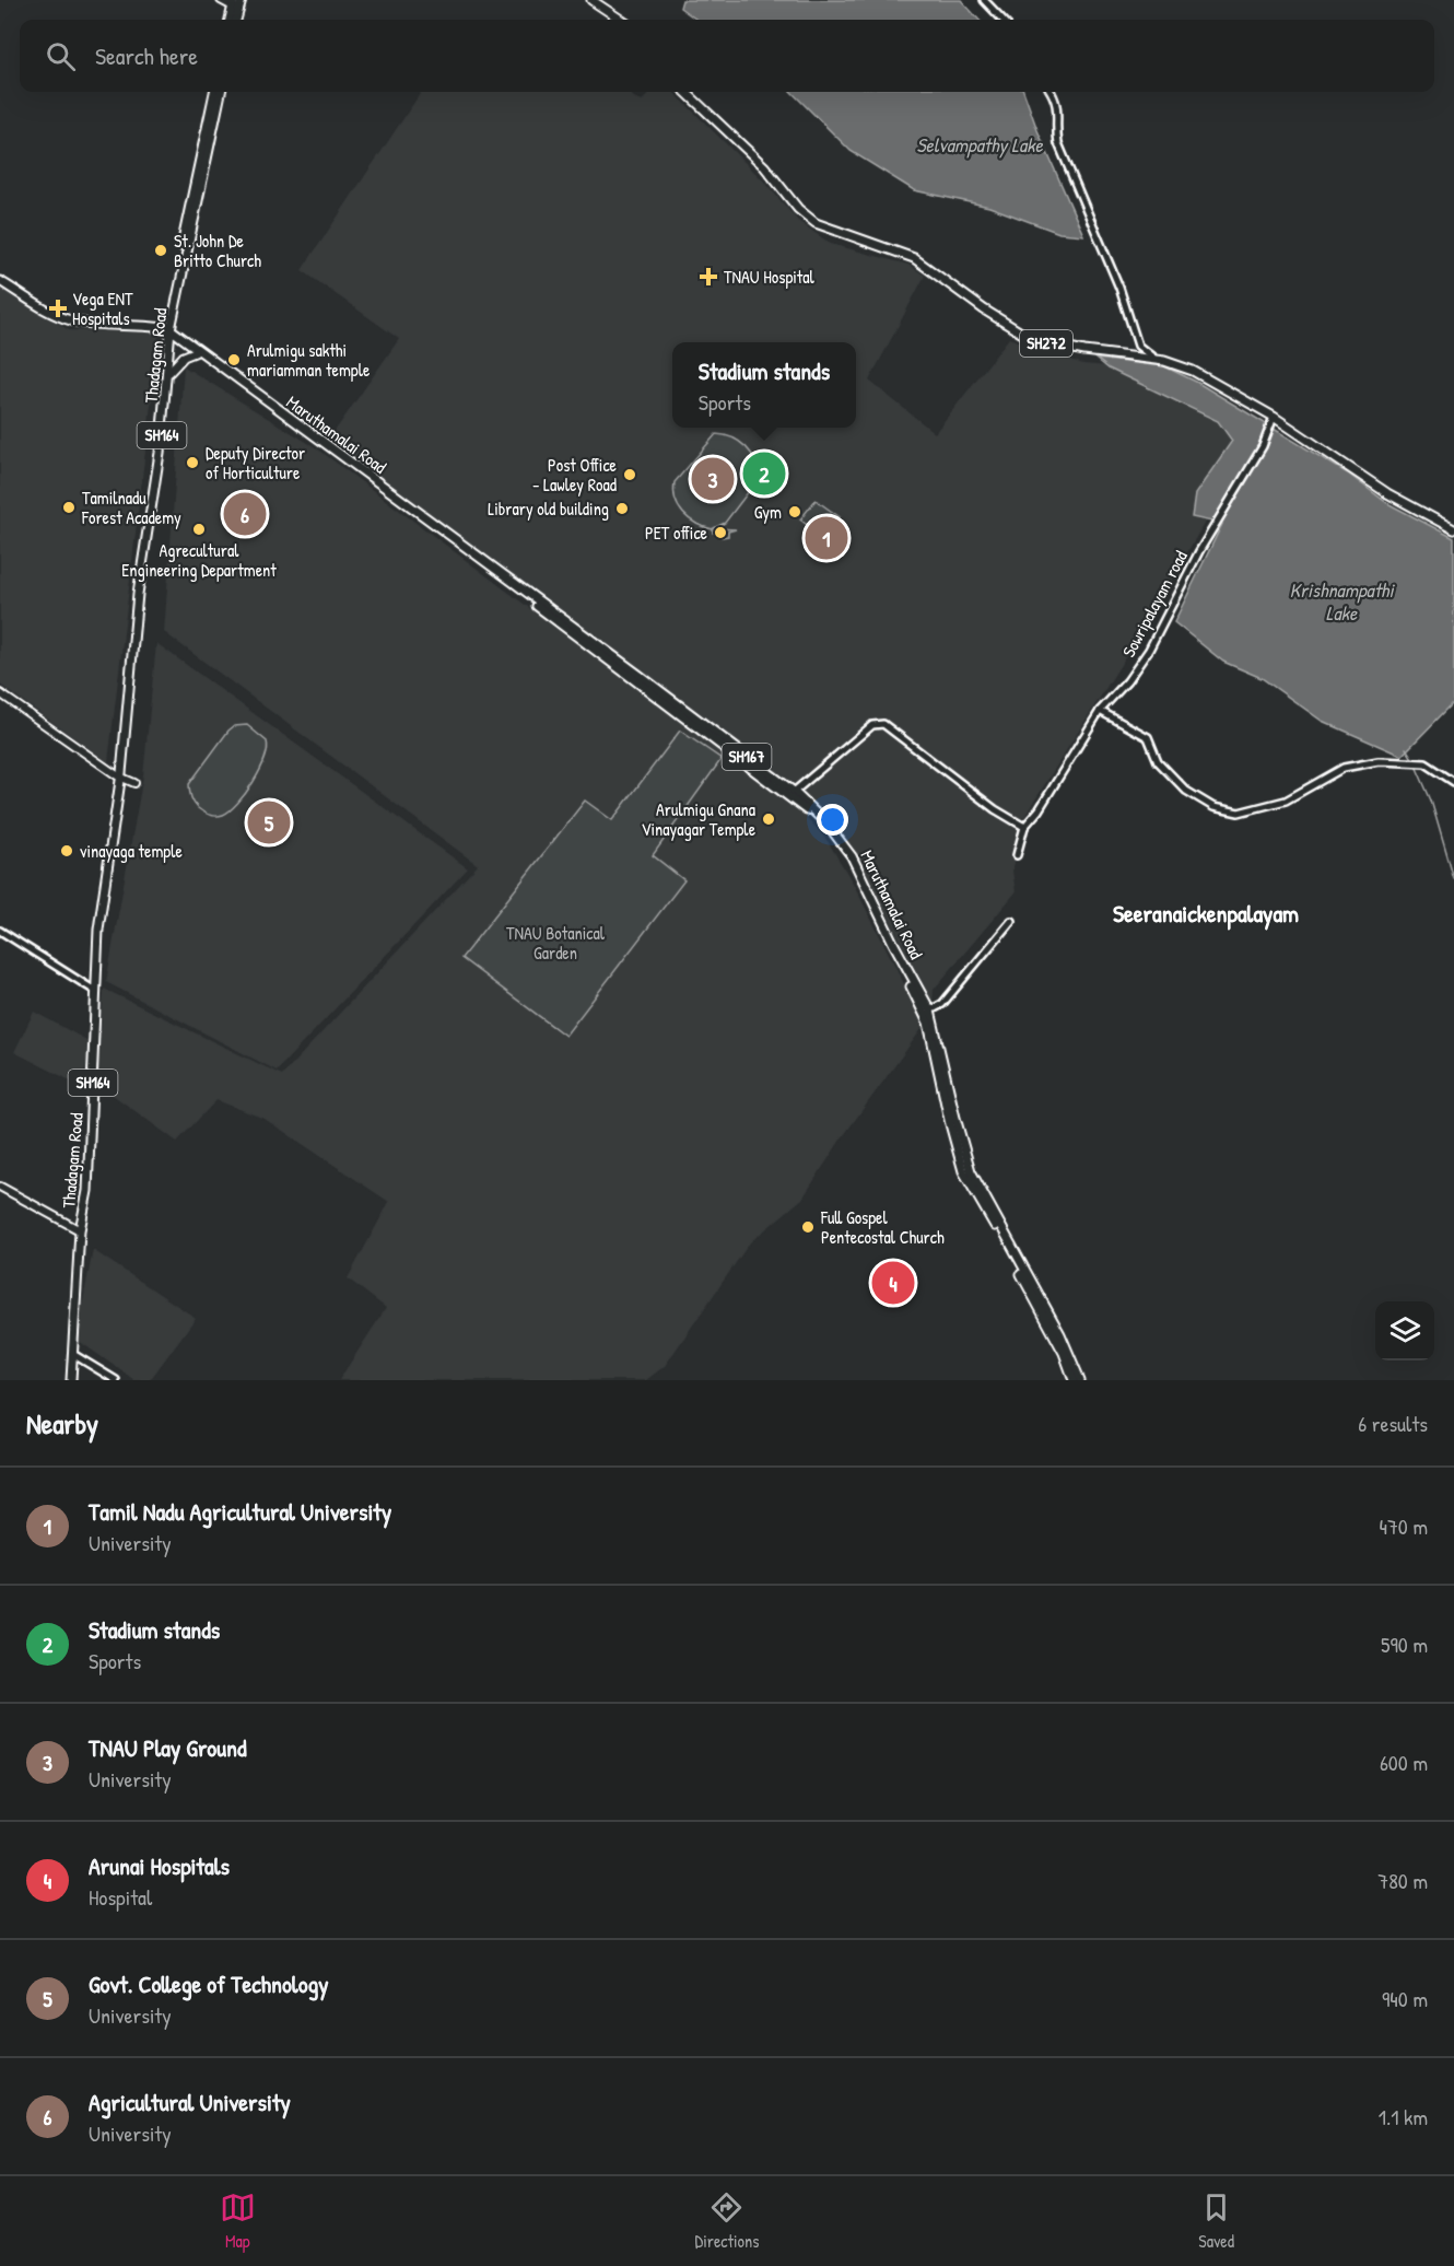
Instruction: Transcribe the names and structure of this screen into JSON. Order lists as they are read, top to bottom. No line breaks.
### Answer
{"streets":{"main road":["SH272","Thadagam Road","Maruthamalai Road","SH164","SH167"],"street":["Sowripalayam road"]},"crossings":[["SH272","Sowripalayam road"],["Thadagam Road","Maruthamalai Road"],["Thadagam Road","SH167"],["Maruthamalai Road","SH167"]],"districts":["Seeranaickenpalayam"],"water":["Selvampathy Lake","Krishnampathi Lake"],"parks":["TNAU Botanical Garden"],"places":{"other":["St. John De Britto Church","Arulmigu sakthi mariamman temple","Deputy Director of Horticulture","Post Office - Lawley Road","Tamilnadu Forest Academy","Library old building","Gym","Agrecultural Engineering Department","PET office","Arulmigu Gnana Vinayagar Temple","vinayaga temple","Full Gospel Pentecostal Church"],"health":["TNAU Hospital","Vega ENT Hospitals"]},"page":{"search":"Search here","popup":["Stadium stands","Sports"],"pins":["2","3","6","1","5","4"],"heading":["Nearby","6 results"],"list":[{"mark":"1","name":"Tamil Nadu Agricultural University","note":"University","value":"470 m"},{"mark":"2","name":"Stadium stands","note":"Sports","value":"590 m"},{"mark":"3","name":"TNAU Play Ground","note":"University","value":"600 m"},{"mark":"4","name":"Arunai Hospitals","note":"Hospital","value":"780 m"},{"mark":"5","name":"Govt. College of Technology","note":"University","value":"940 m"},{"mark":"6","name":"Agricultural University","note":"University","value":"1.1 km"}],"nav":["Map","Directions","Saved"]}}
